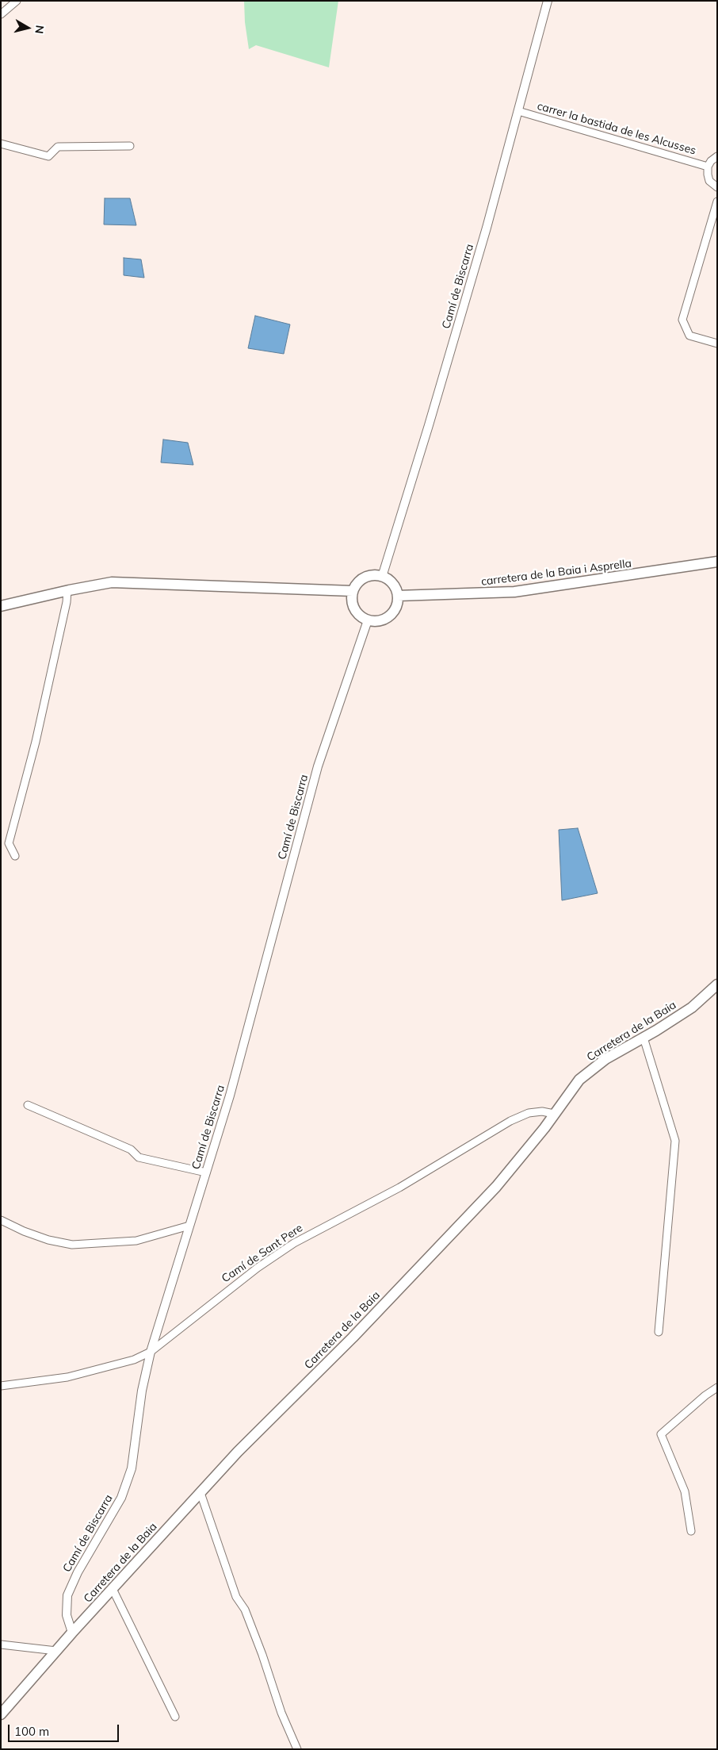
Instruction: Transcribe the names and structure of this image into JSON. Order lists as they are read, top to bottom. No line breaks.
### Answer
{"streets":{"main road":["carretera de la Baia i Asprella","Carretera de la Baia"],"street":["carrer la bastida de les Alcusses","Camí de Biscarra","Camí de Sant Pere"]},"crossings":[["carrer la bastida de les Alcusses","Camí de Biscarra"],["Camí de Biscarra","carretera de la Baia i Asprella"],["Camí de Biscarra","Carretera de la Baia"],["Camí de Biscarra","Camí de Sant Pere"],["Carretera de la Baia","Camí de Sant Pere"]],"scale_bar":"100 m","north":"right"}
